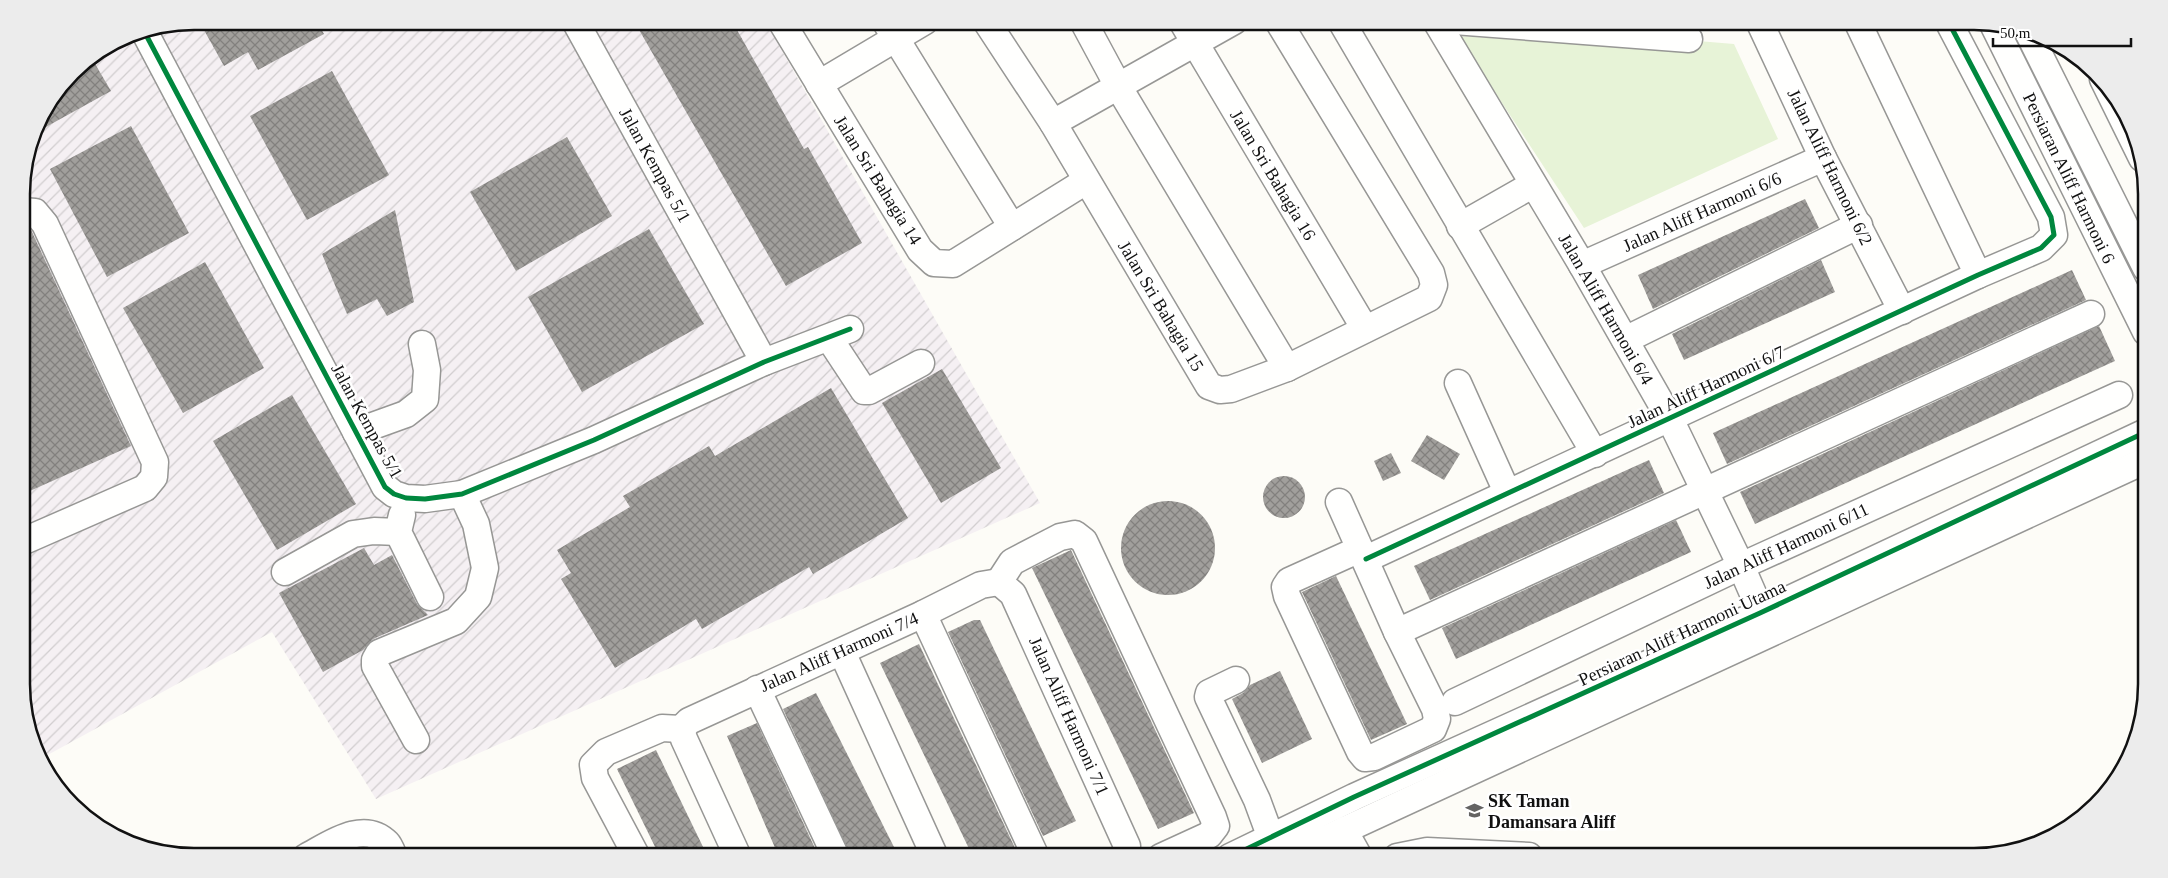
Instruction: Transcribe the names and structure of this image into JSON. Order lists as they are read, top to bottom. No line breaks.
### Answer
{"streets":{"street":["Jalan Kempas 5/1","Jalan Aliff Harmoni 6/2","Jalan Sri Bahagia 16","Persiaran Aliff Harmoni 6","Jalan Sri Bahagia 14","Jalan Aliff Harmoni 6/6","Jalan Sri Bahagia 15","Jalan Aliff Harmoni 6/4","Jalan Aliff Harmoni 6/7","Jalan Aliff Harmoni 6/11","Persiaran Aliff Harmoni Utama","Jalan Aliff Harmoni 7/4","Jalan Aliff Harmoni 7/1"]},"crossings":[["Jalan Aliff Harmoni 6/2","Jalan Aliff Harmoni 6/6"],["Jalan Aliff Harmoni 6/2","Jalan Aliff Harmoni 6/7"],["Jalan Sri Bahagia 16","Jalan Sri Bahagia 15"],["Jalan Sri Bahagia 14","Jalan Sri Bahagia 15"],["Jalan Aliff Harmoni 6/6","Jalan Aliff Harmoni 6/4"],["Jalan Aliff Harmoni 6/4","Jalan Aliff Harmoni 6/7"],["Jalan Aliff Harmoni 6/4","Jalan Aliff Harmoni 6/11"],["Jalan Aliff Harmoni 6/4","Persiaran Aliff Harmoni Utama"],["Jalan Aliff Harmoni 6/7","Jalan Aliff Harmoni 6/11"],["Jalan Aliff Harmoni 7/4","Jalan Aliff Harmoni 7/1"]],"places":{"school or university":["SK Taman Damansara Aliff"]},"scale_bar":"50 m"}
